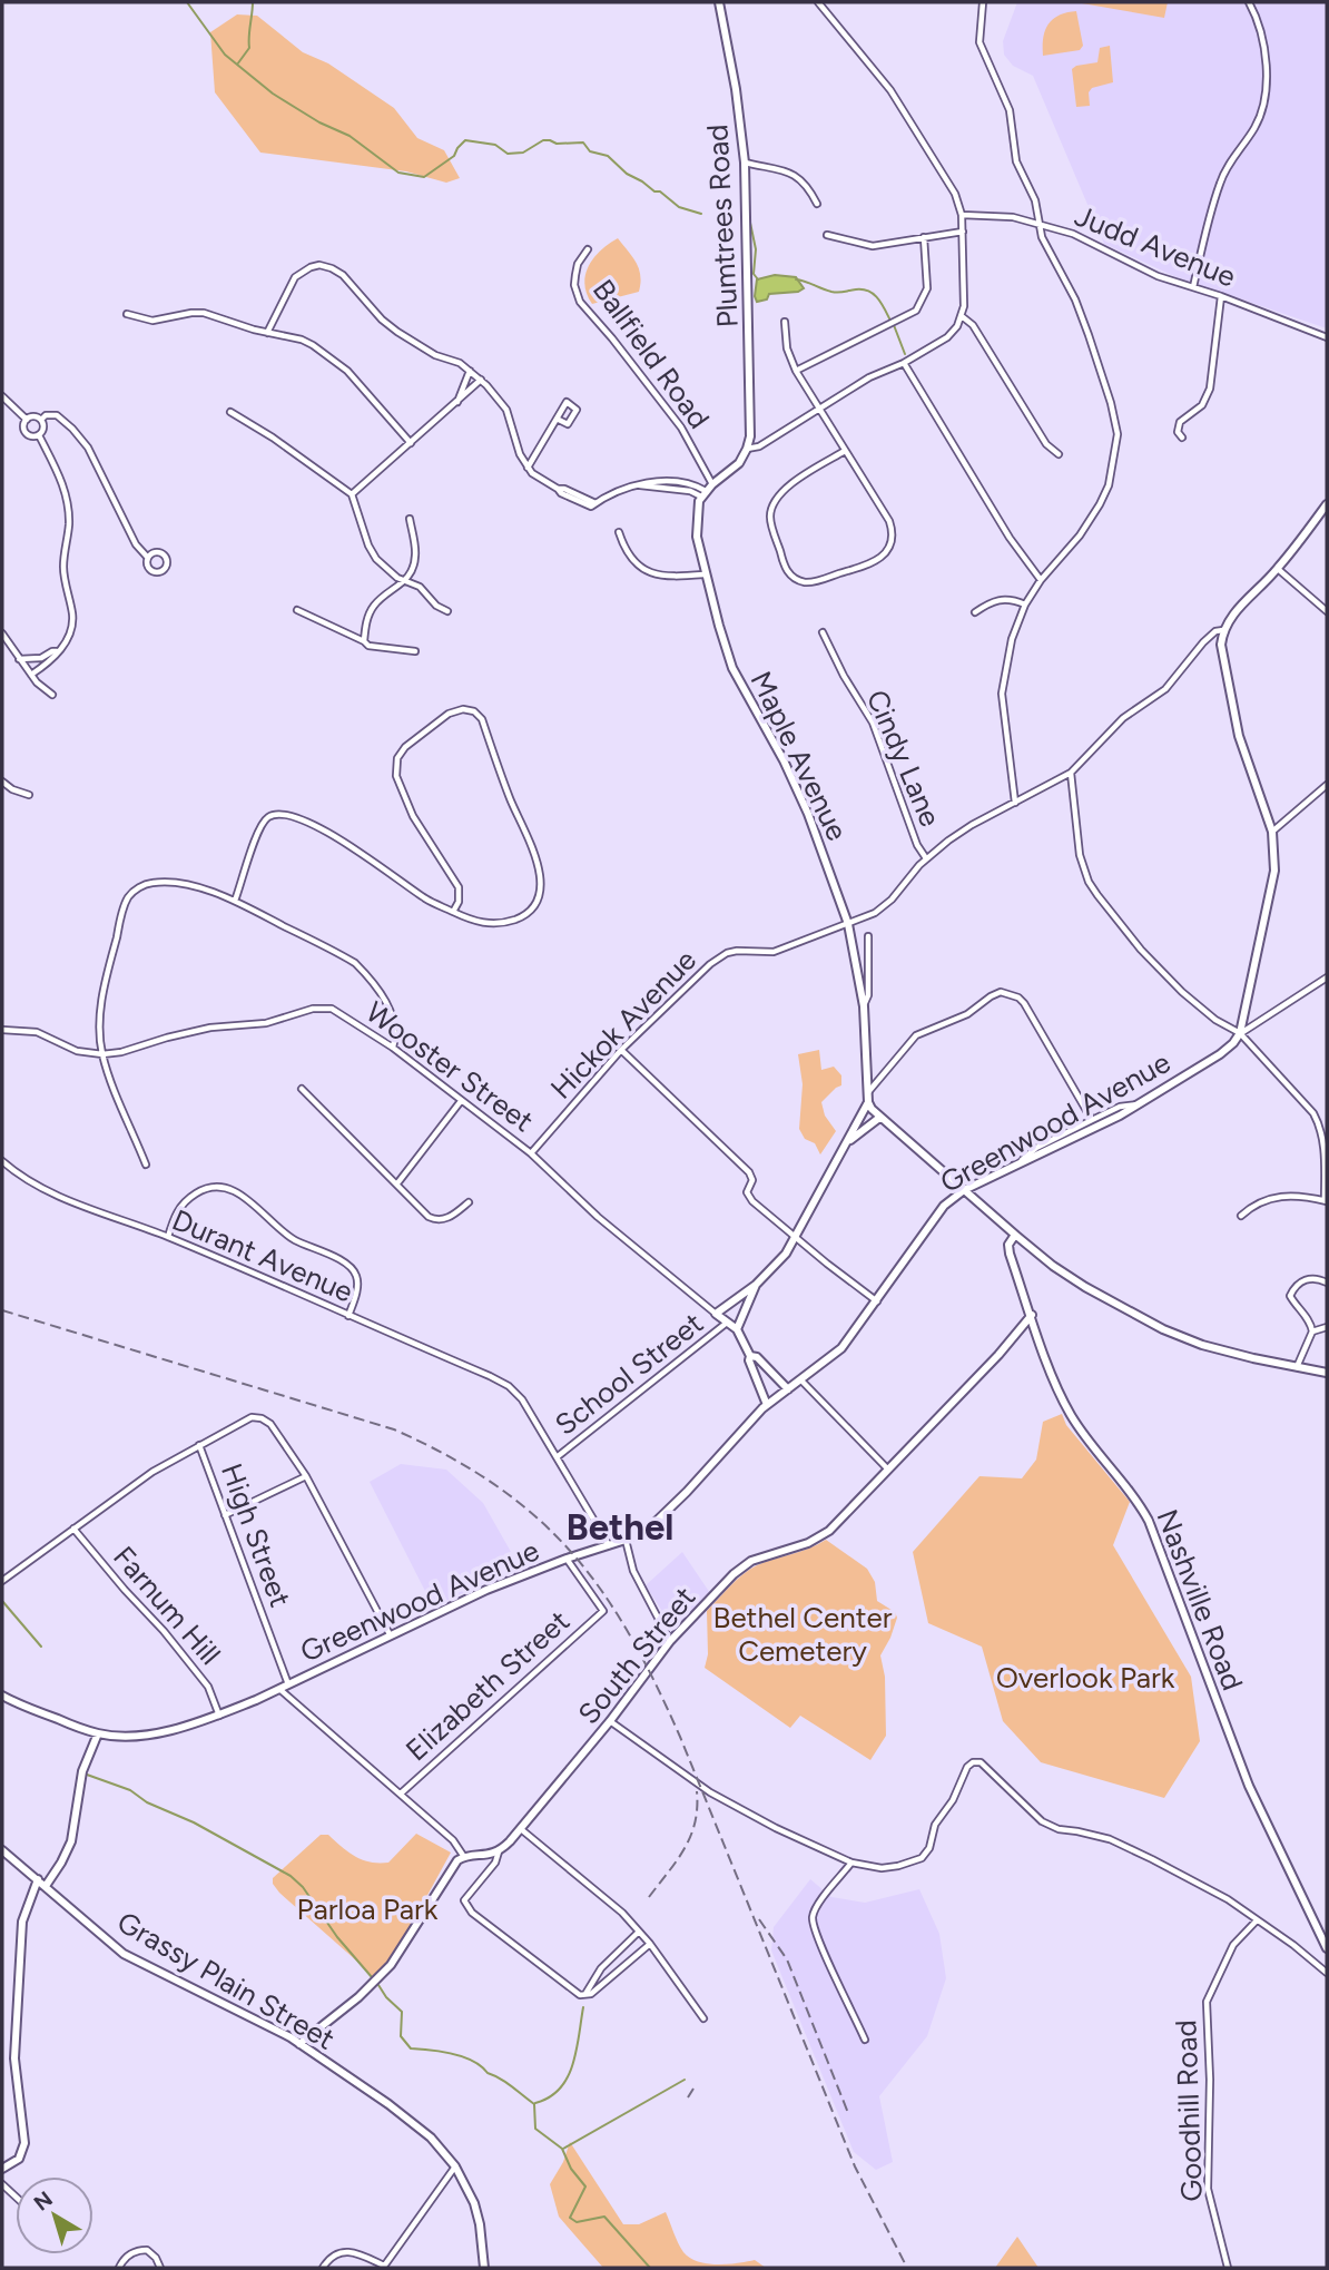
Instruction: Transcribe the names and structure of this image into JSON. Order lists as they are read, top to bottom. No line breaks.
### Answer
{"streets":{"main road":["Plumtrees Road","Maple Avenue","Wooster Street","Greenwood Avenue","Nashville Road","South Street","Grassy Plain Street"],"street":["Judd Avenue","Ballfield Road","Cindy Lane","Hickok Avenue","Durant Avenue","School Street","High Street","Farnum Hill","Elizabeth Street","Goodhill Road"]},"crossings":[["Maple Avenue","Hickok Avenue"],["Cindy Lane","Hickok Avenue"],["Hickok Avenue","Wooster Street"],["Wooster Street","School Street"],["Greenwood Avenue","High Street"],["Greenwood Avenue","Farnum Hill"],["Greenwood Avenue","Elizabeth Street"],["Durant Avenue","School Street"],["Nashville Road","South Street"]],"districts":["Bethel"],"parks":["Bethel Center Cemetery","Overlook Park","Parloa Park"],"north":"top left"}
